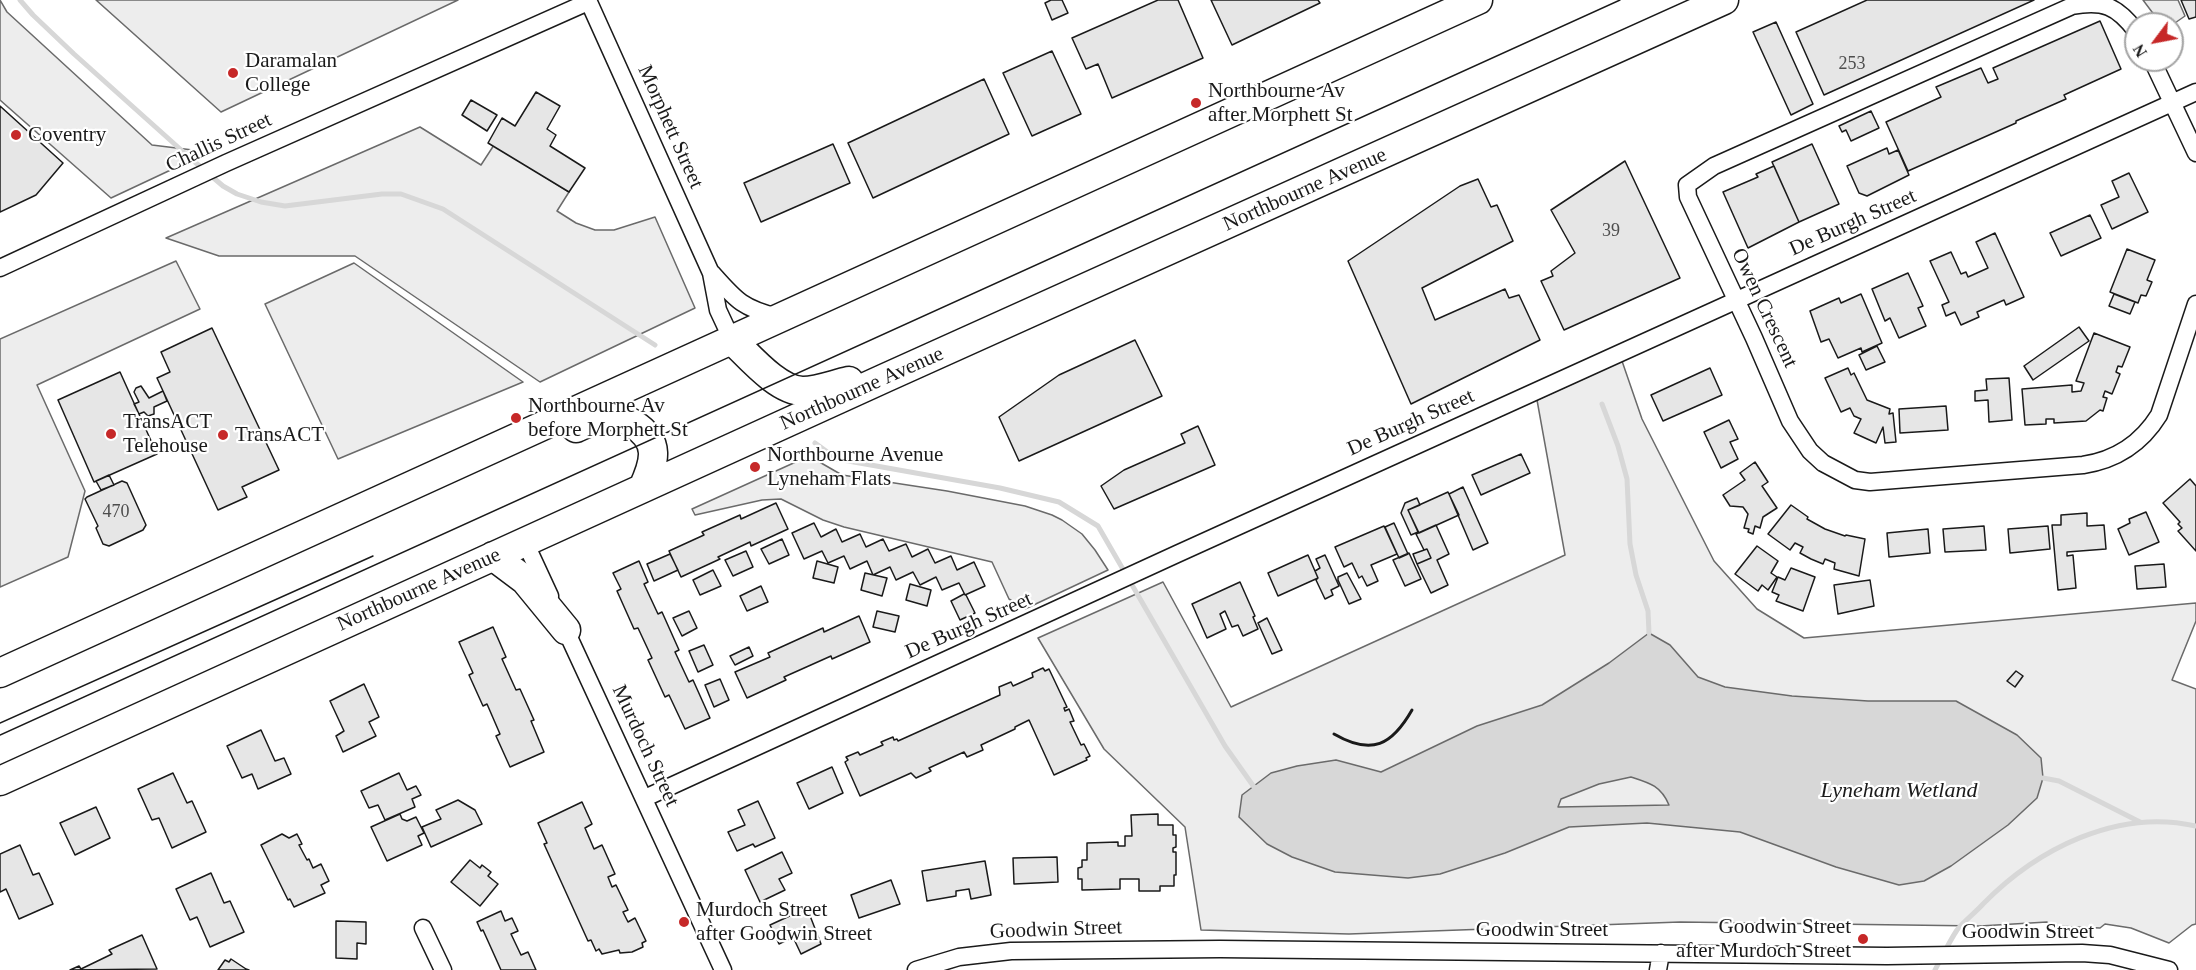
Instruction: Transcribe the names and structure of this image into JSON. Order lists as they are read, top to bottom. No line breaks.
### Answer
{"streets":{"highway":["Northbourne Avenue"],"street":["Morphett Street","Challis Street","De Burgh Street","Owen Crescent","Murdoch Street","Goodwin Street"]},"crossings":[["Morphett Street","Challis Street"],["Northbourne Avenue","Murdoch Street"],["De Burgh Street","Owen Crescent"],["De Burgh Street","Murdoch Street"]],"water":["Lyneham Wetland"],"places":["Daramalan College","Northbourne Av after Morphett St","Coventry","Northbourne Av before Morphett St","TransACT Telehouse","TransACT","Northbourne Avenue Lyneham Flats","Murdoch Street after Goodwin Street","Goodwin Street after Murdoch Street"],"house_numbers":["253","39","470"],"north":"bottom left"}
